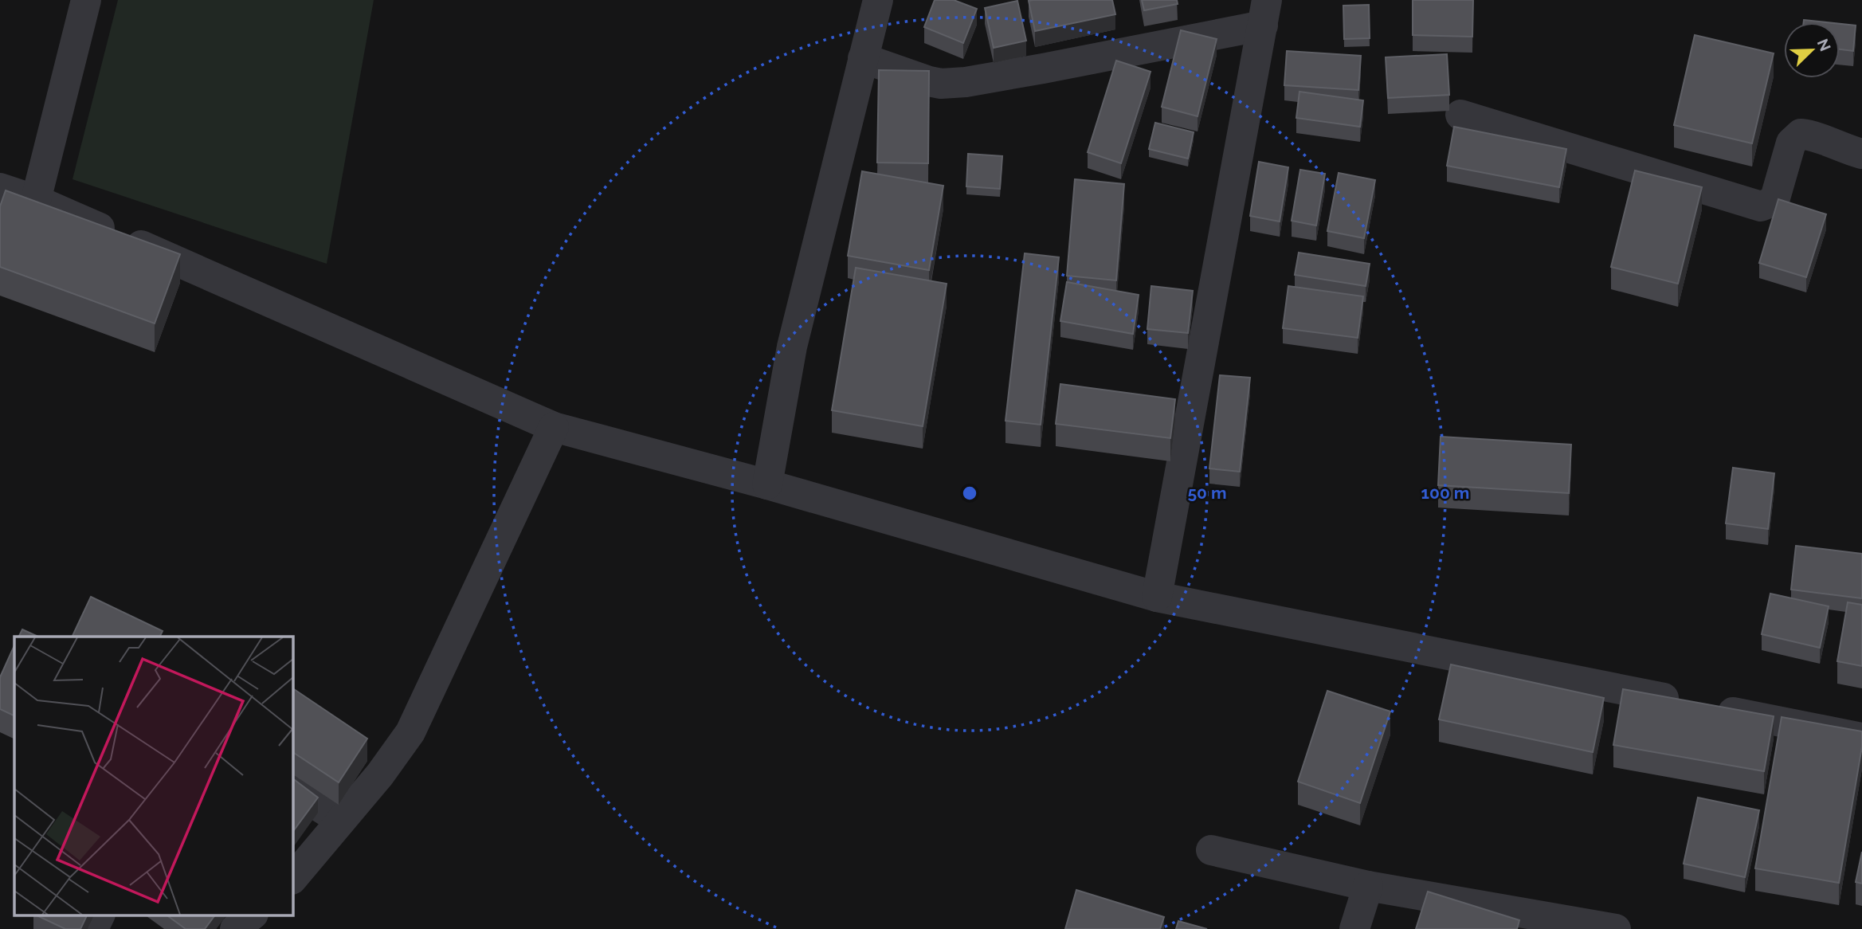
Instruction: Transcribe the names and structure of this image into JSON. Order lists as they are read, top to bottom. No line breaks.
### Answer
{"north":"top right","rings":["50 m","100 m"]}
